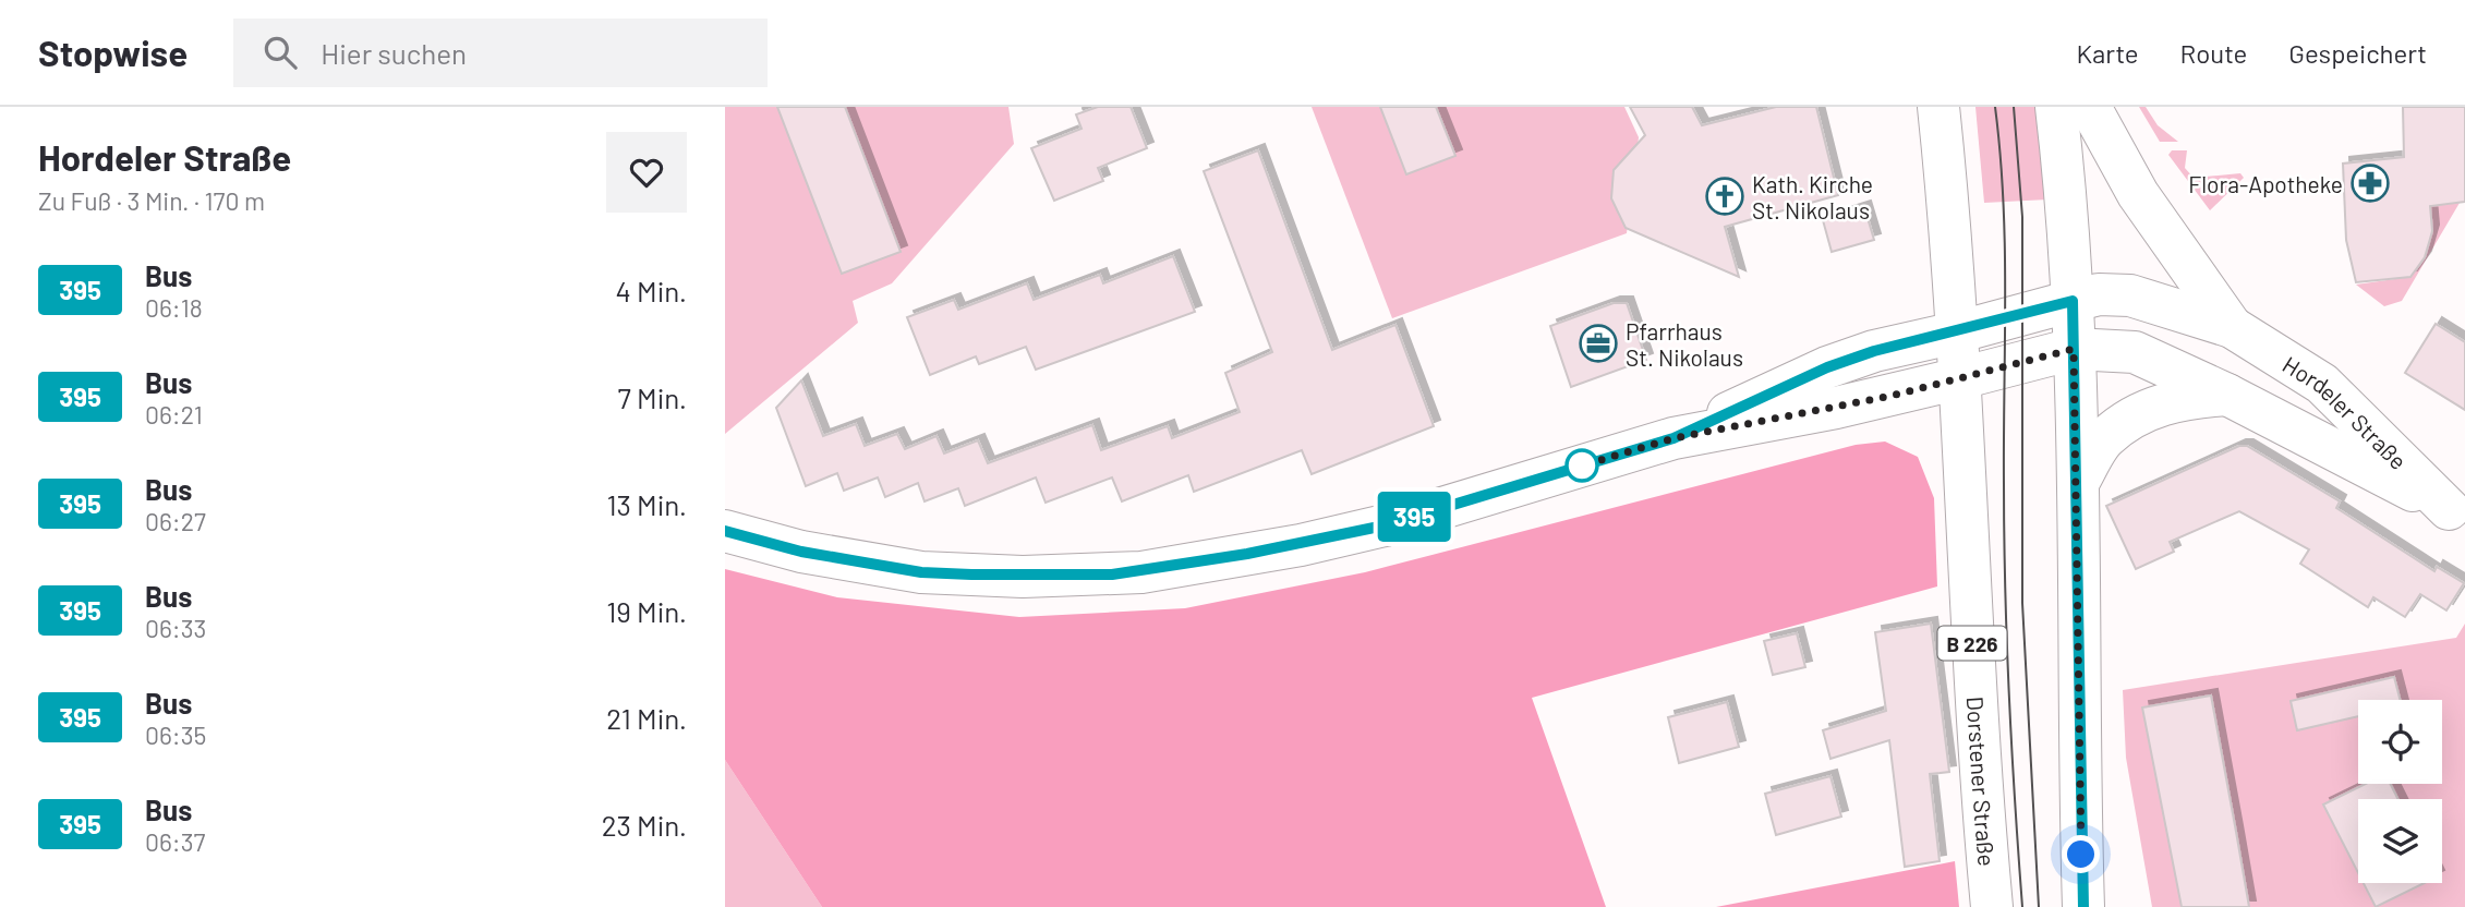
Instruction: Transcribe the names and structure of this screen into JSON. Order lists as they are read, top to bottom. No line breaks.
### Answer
{"streets":{"street":["Hordeler Straße","B 226","Dorstener Straße"]},"places":{"pharmacy":["Flora-Apotheke"],"church":["Kath. Kirche St. Nikolaus"],"office":["Pfarrhaus St. Nikolaus"]},"lines":["bus line 395"],"page":{"header":"Stopwise","search":"Hier suchen","nav":["Karte","Route","Gespeichert"],"heading":["Hordeler Straße","Zu Fuß · 3 Min. · 170 m"],"on_map":"395","list":[{"mark":"395","name":"Bus","note":"06:18","value":"4 Min."},{"mark":"395","name":"Bus","note":"06:21","value":"7 Min."},{"mark":"395","name":"Bus","note":"06:27","value":"13 Min."},{"mark":"395","name":"Bus","note":"06:33","value":"19 Min."},{"mark":"395","name":"Bus","note":"06:35","value":"21 Min."},{"mark":"395","name":"Bus","note":"06:37","value":"23 Min."}]}}
